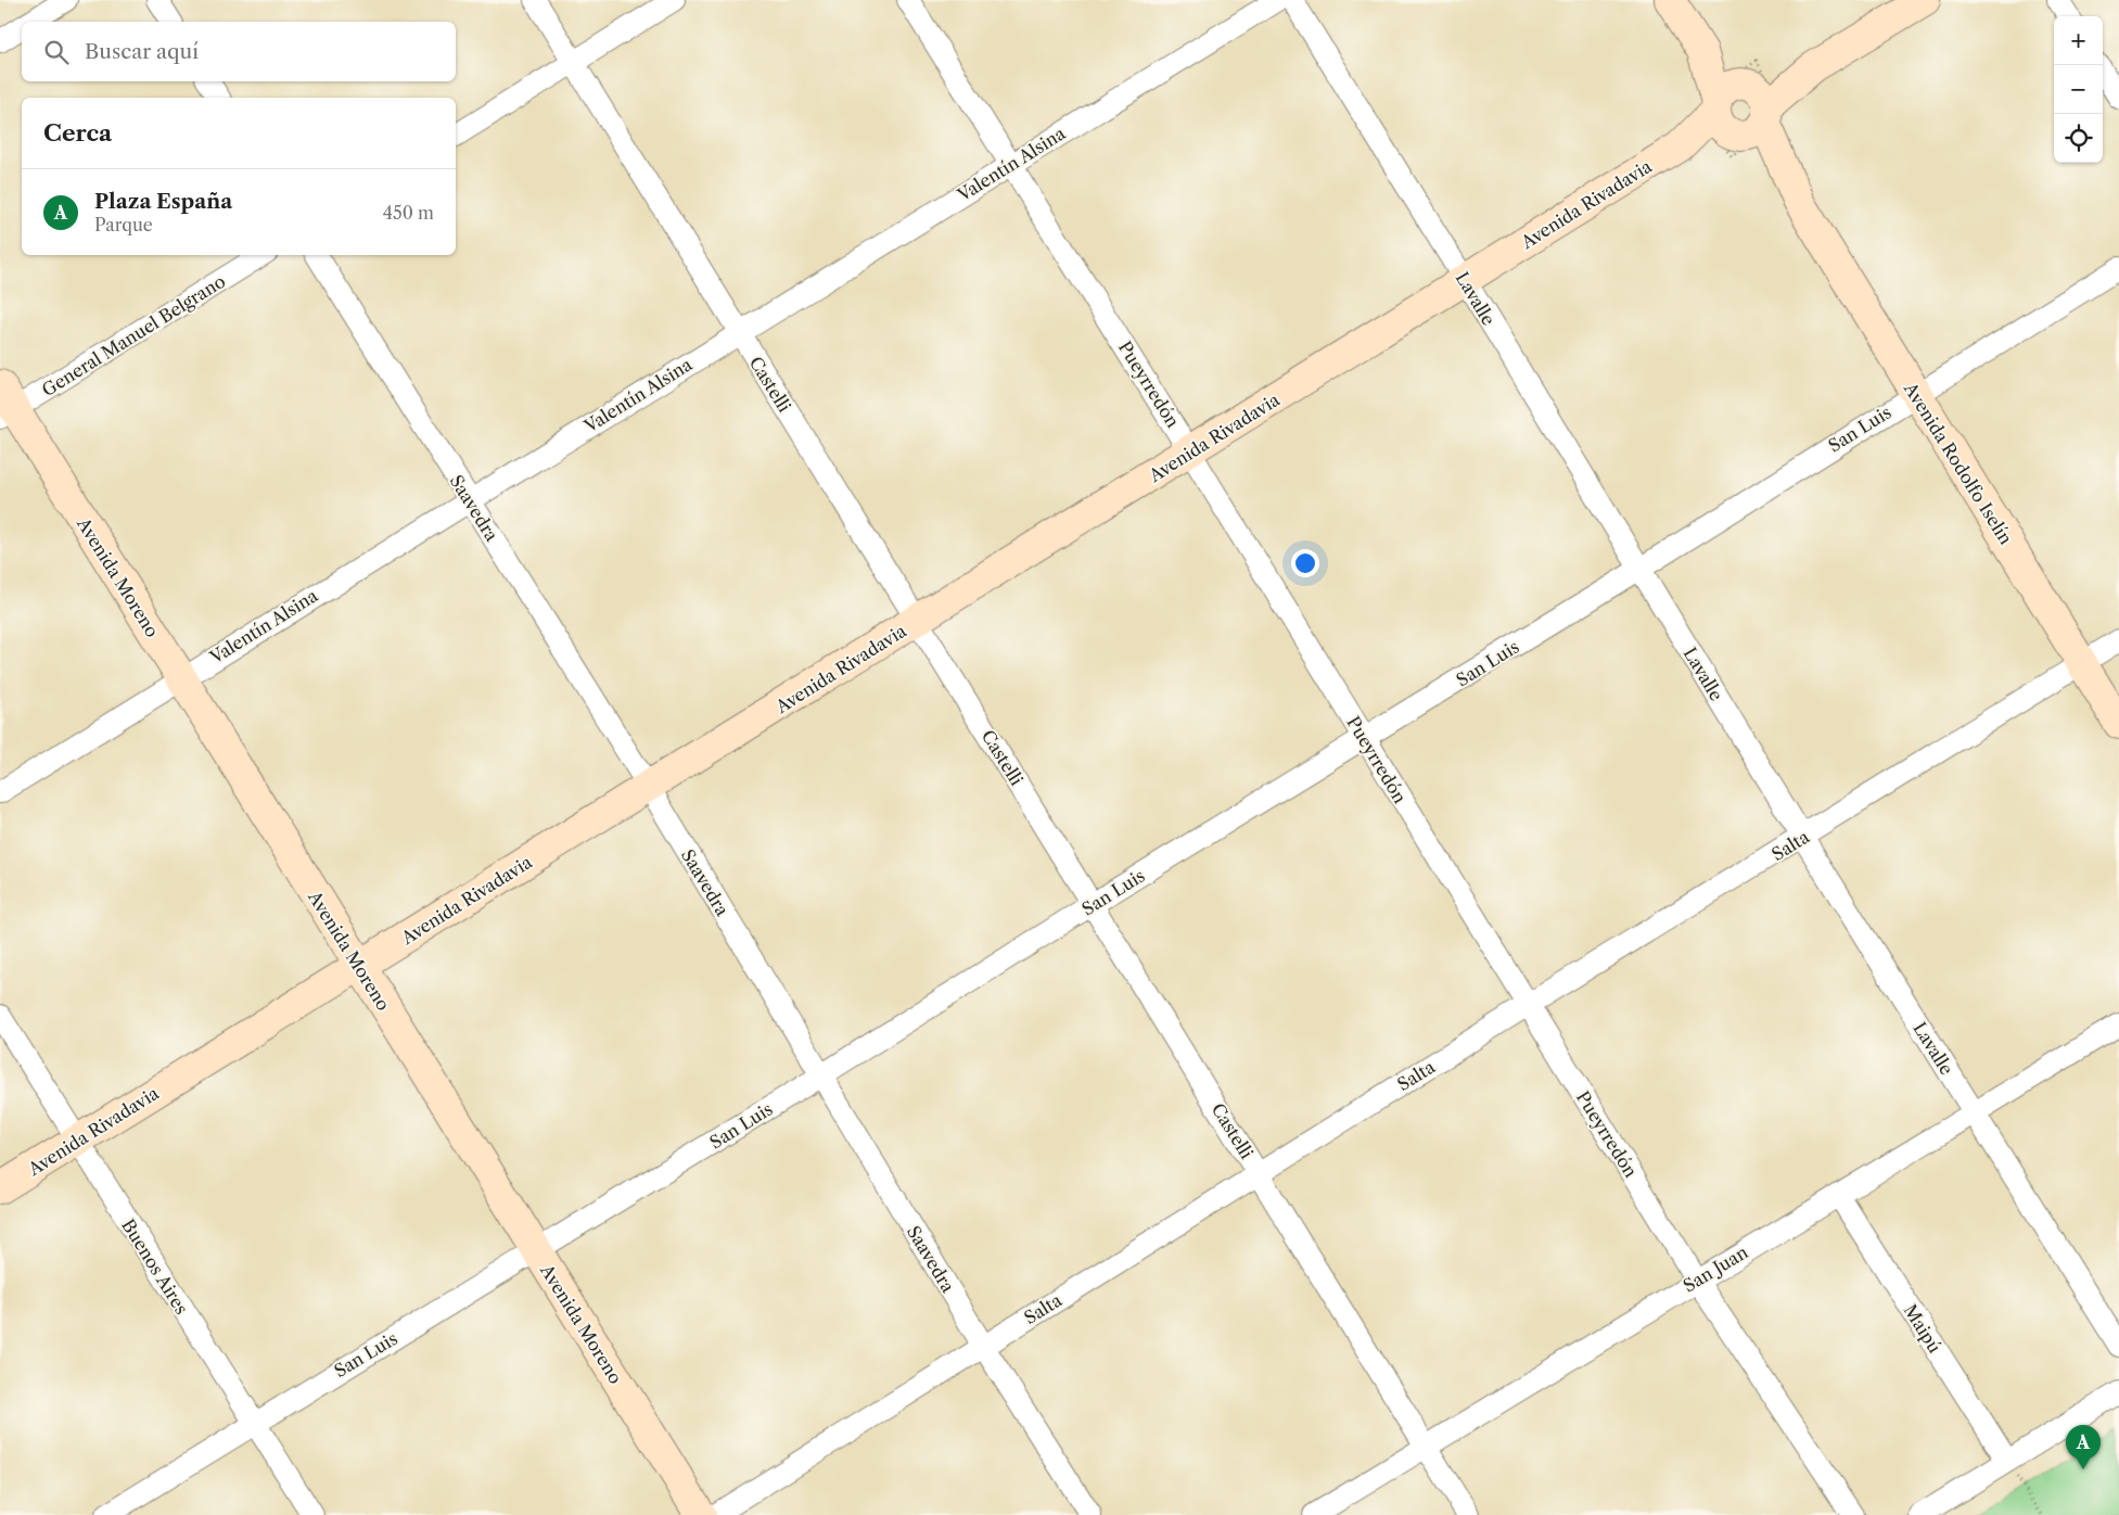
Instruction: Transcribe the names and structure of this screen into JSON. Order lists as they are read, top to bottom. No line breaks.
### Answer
{"streets":{"main road":["Avenida Rivadavia","Avenida Rodolfo Iselín","Avenida Moreno"],"street":["Valentín Alsina","Lavalle","General Manuel Belgrano","Castelli","Pueyrredón","San Luis","Saavedra","Salta","Buenos Aires","San Juan","Maipú"]},"crossings":[["Valentín Alsina","Castelli"],["Valentín Alsina","Pueyrredón"],["Valentín Alsina","Saavedra"],["Valentín Alsina","Avenida Moreno"],["Avenida Rivadavia","Lavalle"],["Avenida Rivadavia","Castelli"],["Avenida Rivadavia","Pueyrredón"],["Avenida Rivadavia","Avenida Rodolfo Iselín"],["Avenida Rivadavia","Saavedra"],["Avenida Rivadavia","Avenida Moreno"],["Avenida Rivadavia","Buenos Aires"],["Lavalle","San Luis"],["Lavalle","Salta"],["Lavalle","San Juan"],["General Manuel Belgrano","Avenida Moreno"],["Castelli","San Luis"],["Castelli","Salta"],["Castelli","San Juan"],["Pueyrredón","San Luis"],["Pueyrredón","Salta"],["Pueyrredón","San Juan"],["San Luis","Avenida Rodolfo Iselín"],["San Luis","Saavedra"],["San Luis","Avenida Moreno"],["San Luis","Buenos Aires"],["Avenida Rodolfo Iselín","Salta"],["Saavedra","Salta"],["San Juan","Maipú"]],"page":{"map_buttons":["+","−"],"search":"Buscar aquí","heading":"Cerca","list":[{"mark":"A","name":"Plaza España","note":"Parque","value":"450 m"}],"pins":"A"}}
